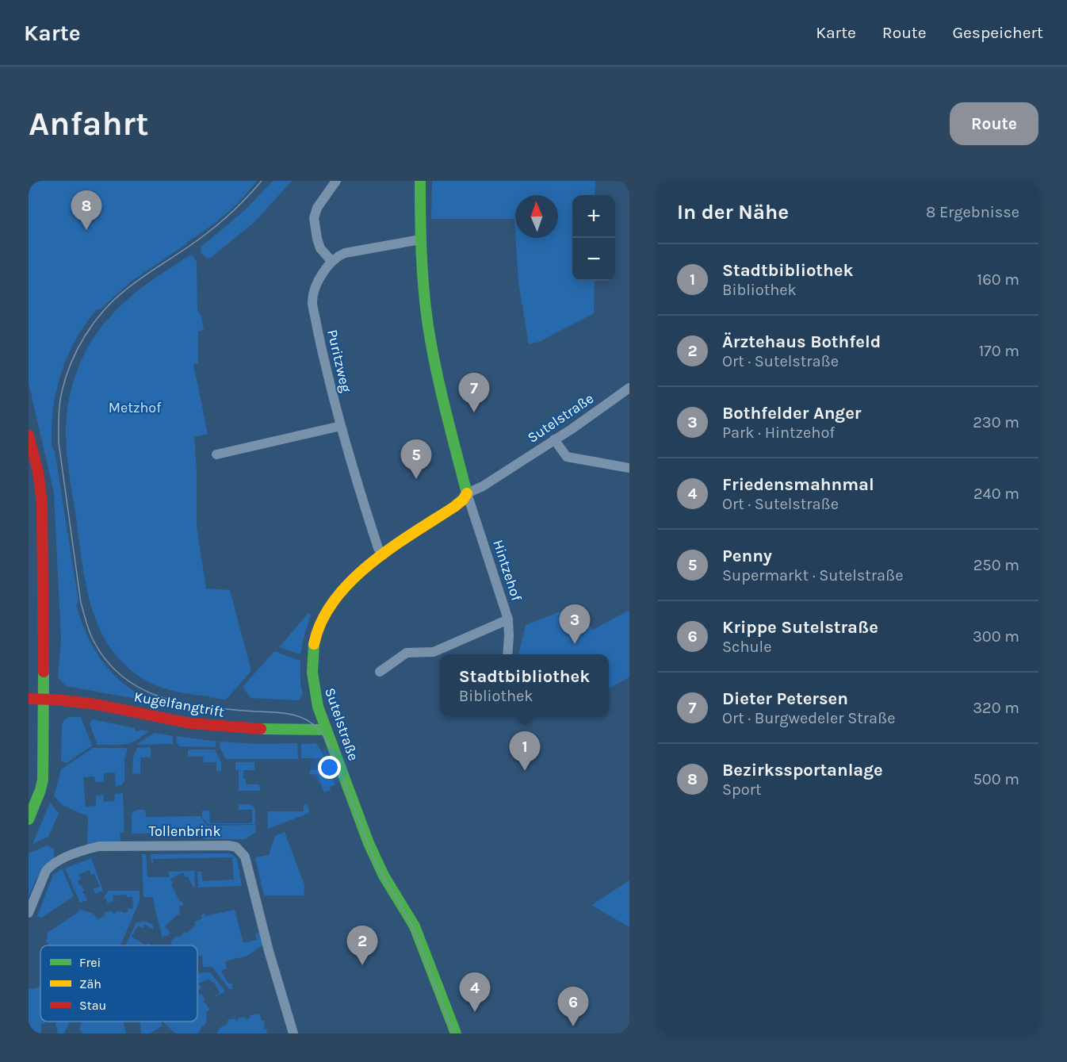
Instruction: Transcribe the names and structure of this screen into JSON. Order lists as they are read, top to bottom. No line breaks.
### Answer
{"streets":{"main road":["Sutelstraße","Kugelfangtrift"],"street":["Puritzweg","Hintzehof","Tollenbrink"]},"crossings":[["Puritzweg","Sutelstraße"],["Sutelstraße","Hintzehof"],["Sutelstraße","Kugelfangtrift"]],"parks":["Metzhof"],"legend":["Frei","Zäh","Stau"],"north":"top","page":{"header":"Karte","nav":["Karte","Route","Gespeichert"],"buttons":"Route","title":"Anfahrt","heading":["In der Nähe","8 Ergebnisse"],"pins":["8","7","5","3","1","2","4","6"],"map_buttons":["+","−"],"list":[{"mark":"1","name":"Stadtbibliothek","note":"Bibliothek","value":"160 m"},{"mark":"2","name":"Ärztehaus Bothfeld","note":"Ort · Sutelstraße","value":"170 m"},{"mark":"3","name":"Bothfelder Anger","note":"Park · Hintzehof","value":"230 m"},{"mark":"4","name":"Friedensmahnmal","note":"Ort · Sutelstraße","value":"240 m"},{"mark":"5","name":"Penny","note":"Supermarkt · Sutelstraße","value":"250 m"},{"mark":"6","name":"Krippe Sutelstraße","note":"Schule","value":"300 m"},{"mark":"7","name":"Dieter Petersen","note":"Ort · Burgwedeler Straße","value":"320 m"},{"mark":"8","name":"Bezirkssportanlage","note":"Sport","value":"500 m"}],"popup":["Stadtbibliothek","Bibliothek"]}}
